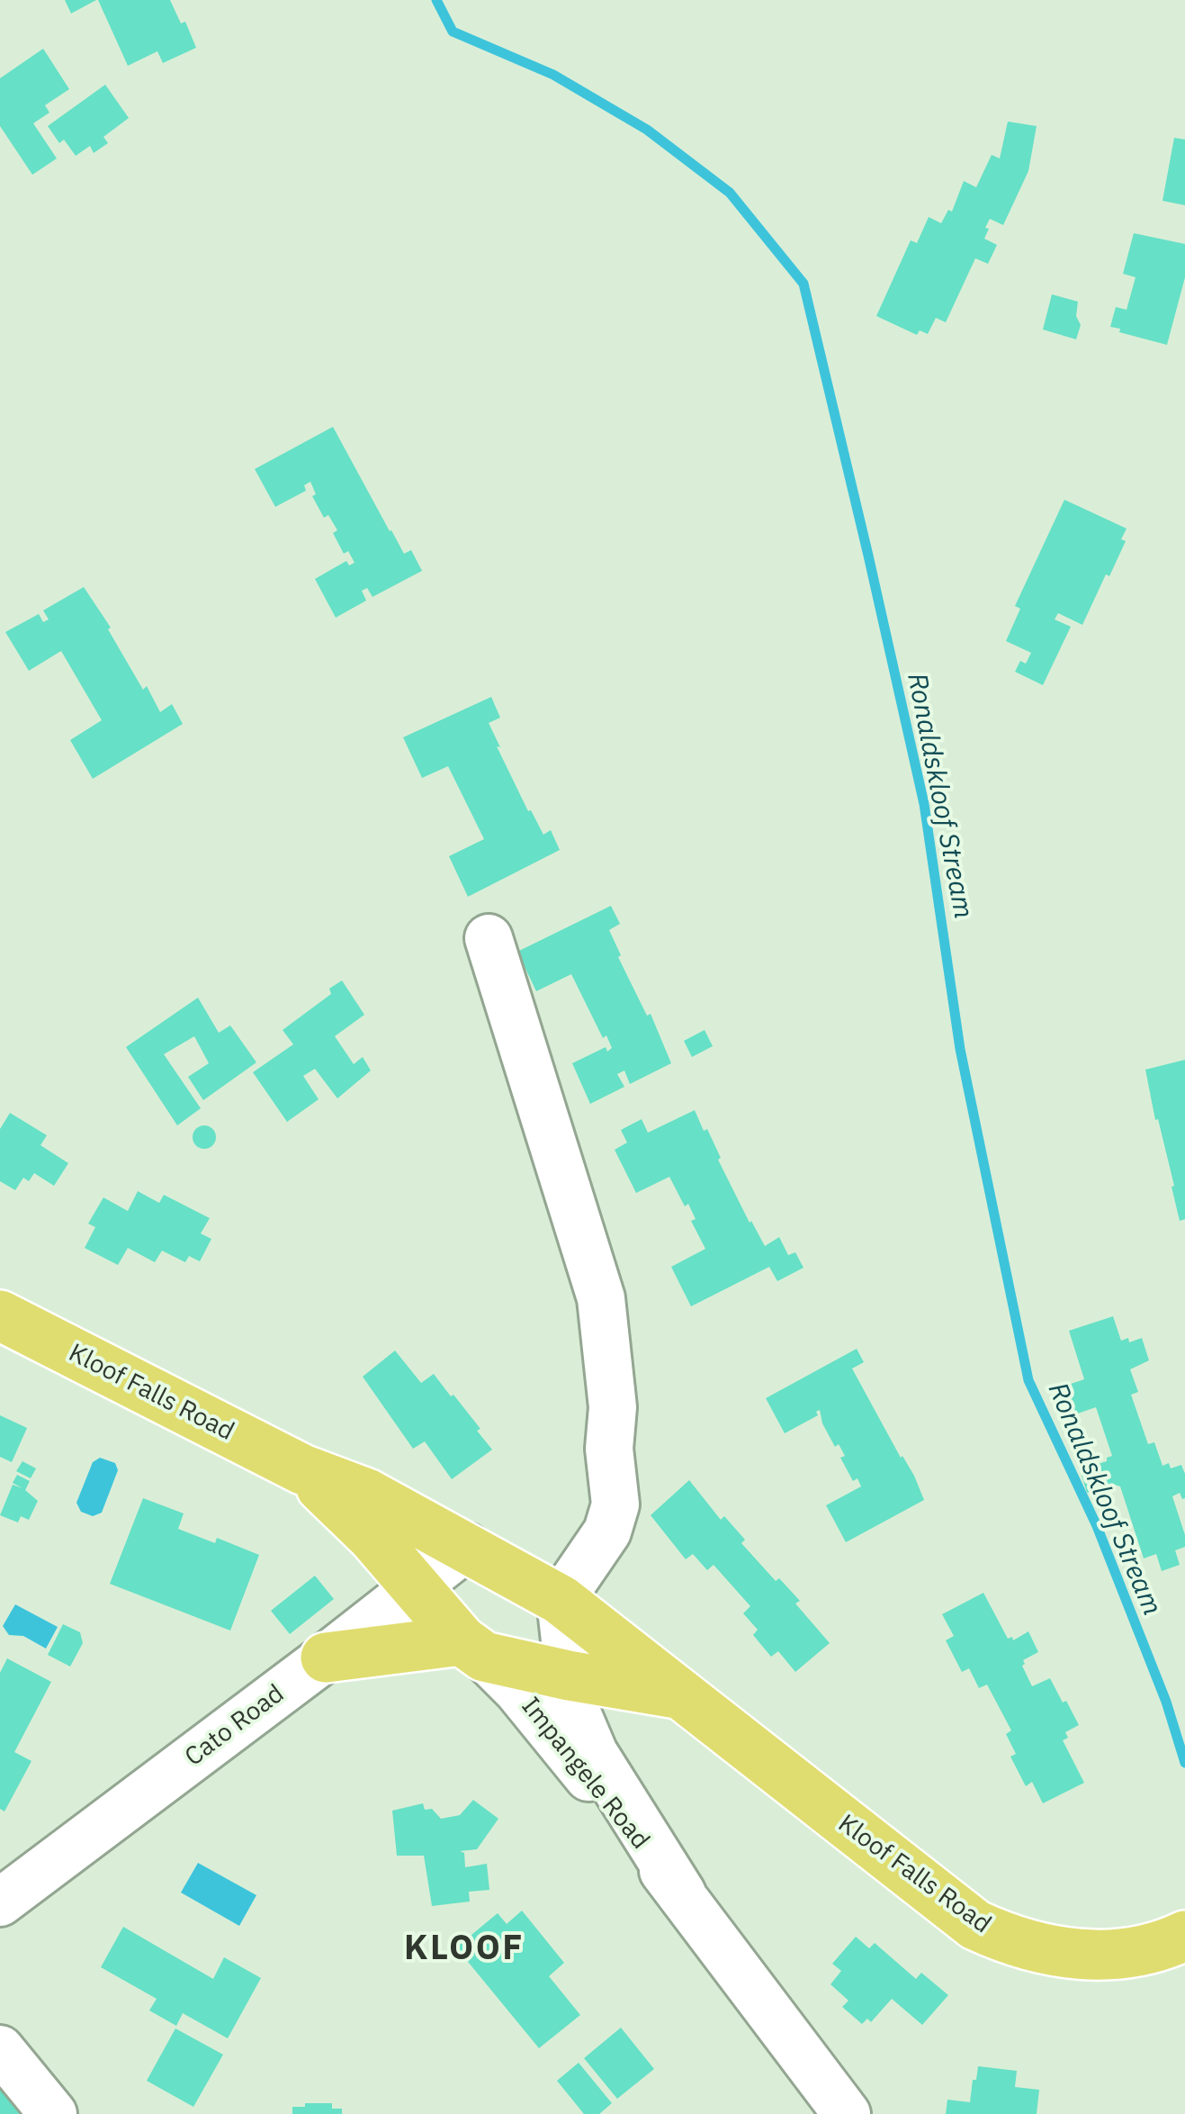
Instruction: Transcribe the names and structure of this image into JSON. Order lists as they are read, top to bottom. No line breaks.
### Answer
{"streets":{"main road":["Kloof Falls Road"],"street":["Cato Road","Impangele Road"]},"crossings":[["Kloof Falls Road","Cato Road"],["Kloof Falls Road","Impangele Road"]],"districts":["KLOOF"],"water":["Ronaldskloof Stream"]}
